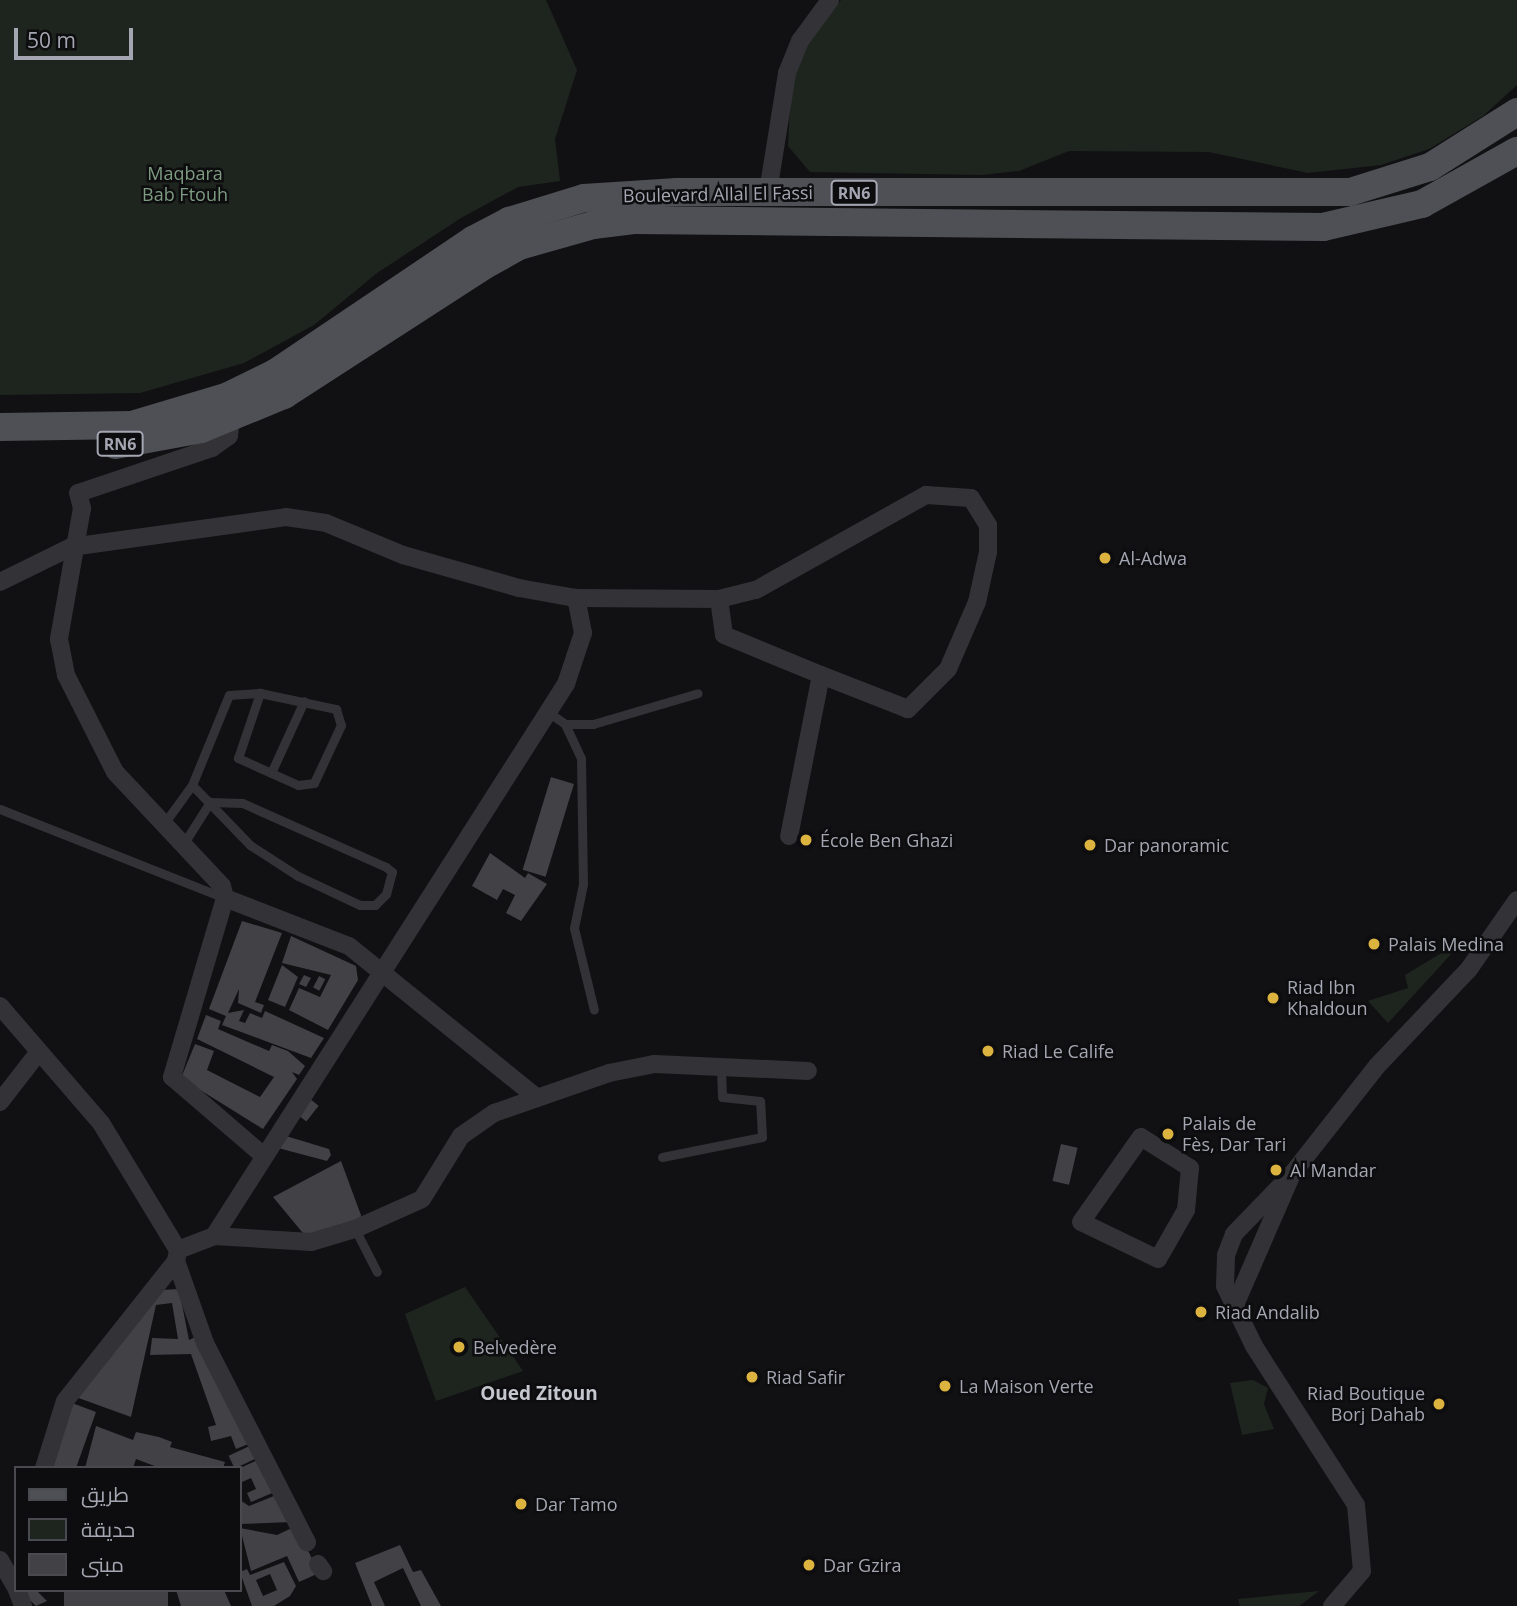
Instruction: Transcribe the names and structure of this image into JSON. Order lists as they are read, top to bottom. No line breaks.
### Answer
{"streets":{"main road":["RN6","Boulevard Allal El Fassi"]},"districts":["Oued Zitoun"],"parks":["Maqbara Bab Ftouh"],"places":["Al-Adwa","École Ben Ghazi","Dar panoramic","Palais Medina","Riad Ibn Khaldoun","Riad Le Calife","Palais de Fès, Dar Tari","Al Mandar","Riad Andalib","Belvedère","Riad Safir","La Maison Verte","Riad Boutique Borj Dahab","Dar Tamo","Dar Gzira"],"legend":["طريق","حديقة","مبنى"],"scale_bar":"50 m"}
